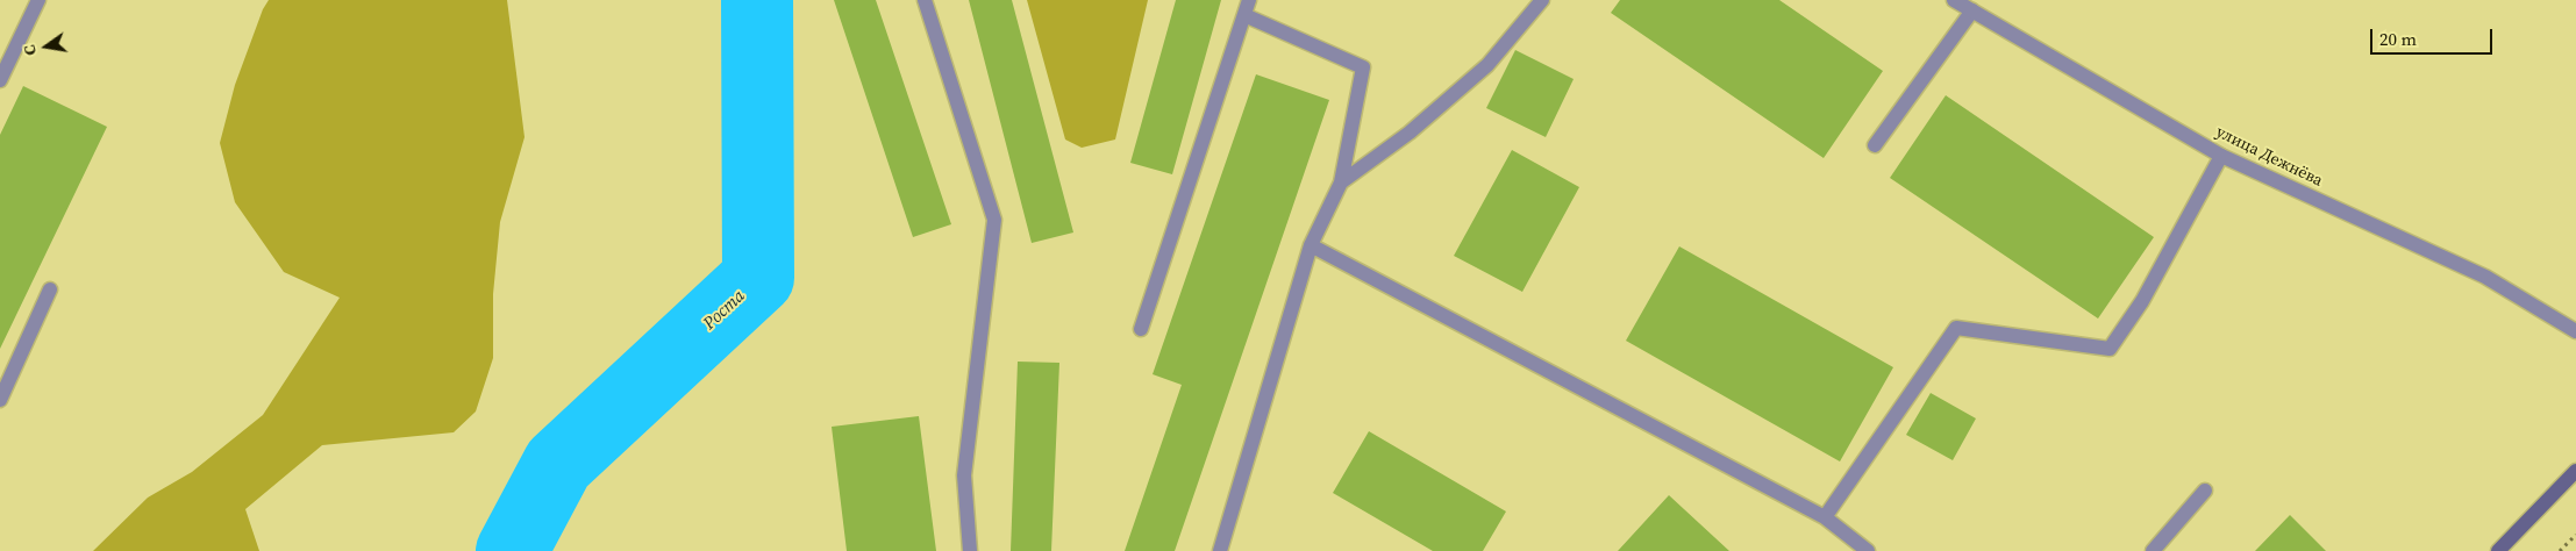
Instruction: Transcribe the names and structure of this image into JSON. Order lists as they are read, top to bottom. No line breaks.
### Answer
{"streets":{"street":["улица Дежнёва"]},"water":["Роста"],"scale_bar":"20 m","north":"left"}
